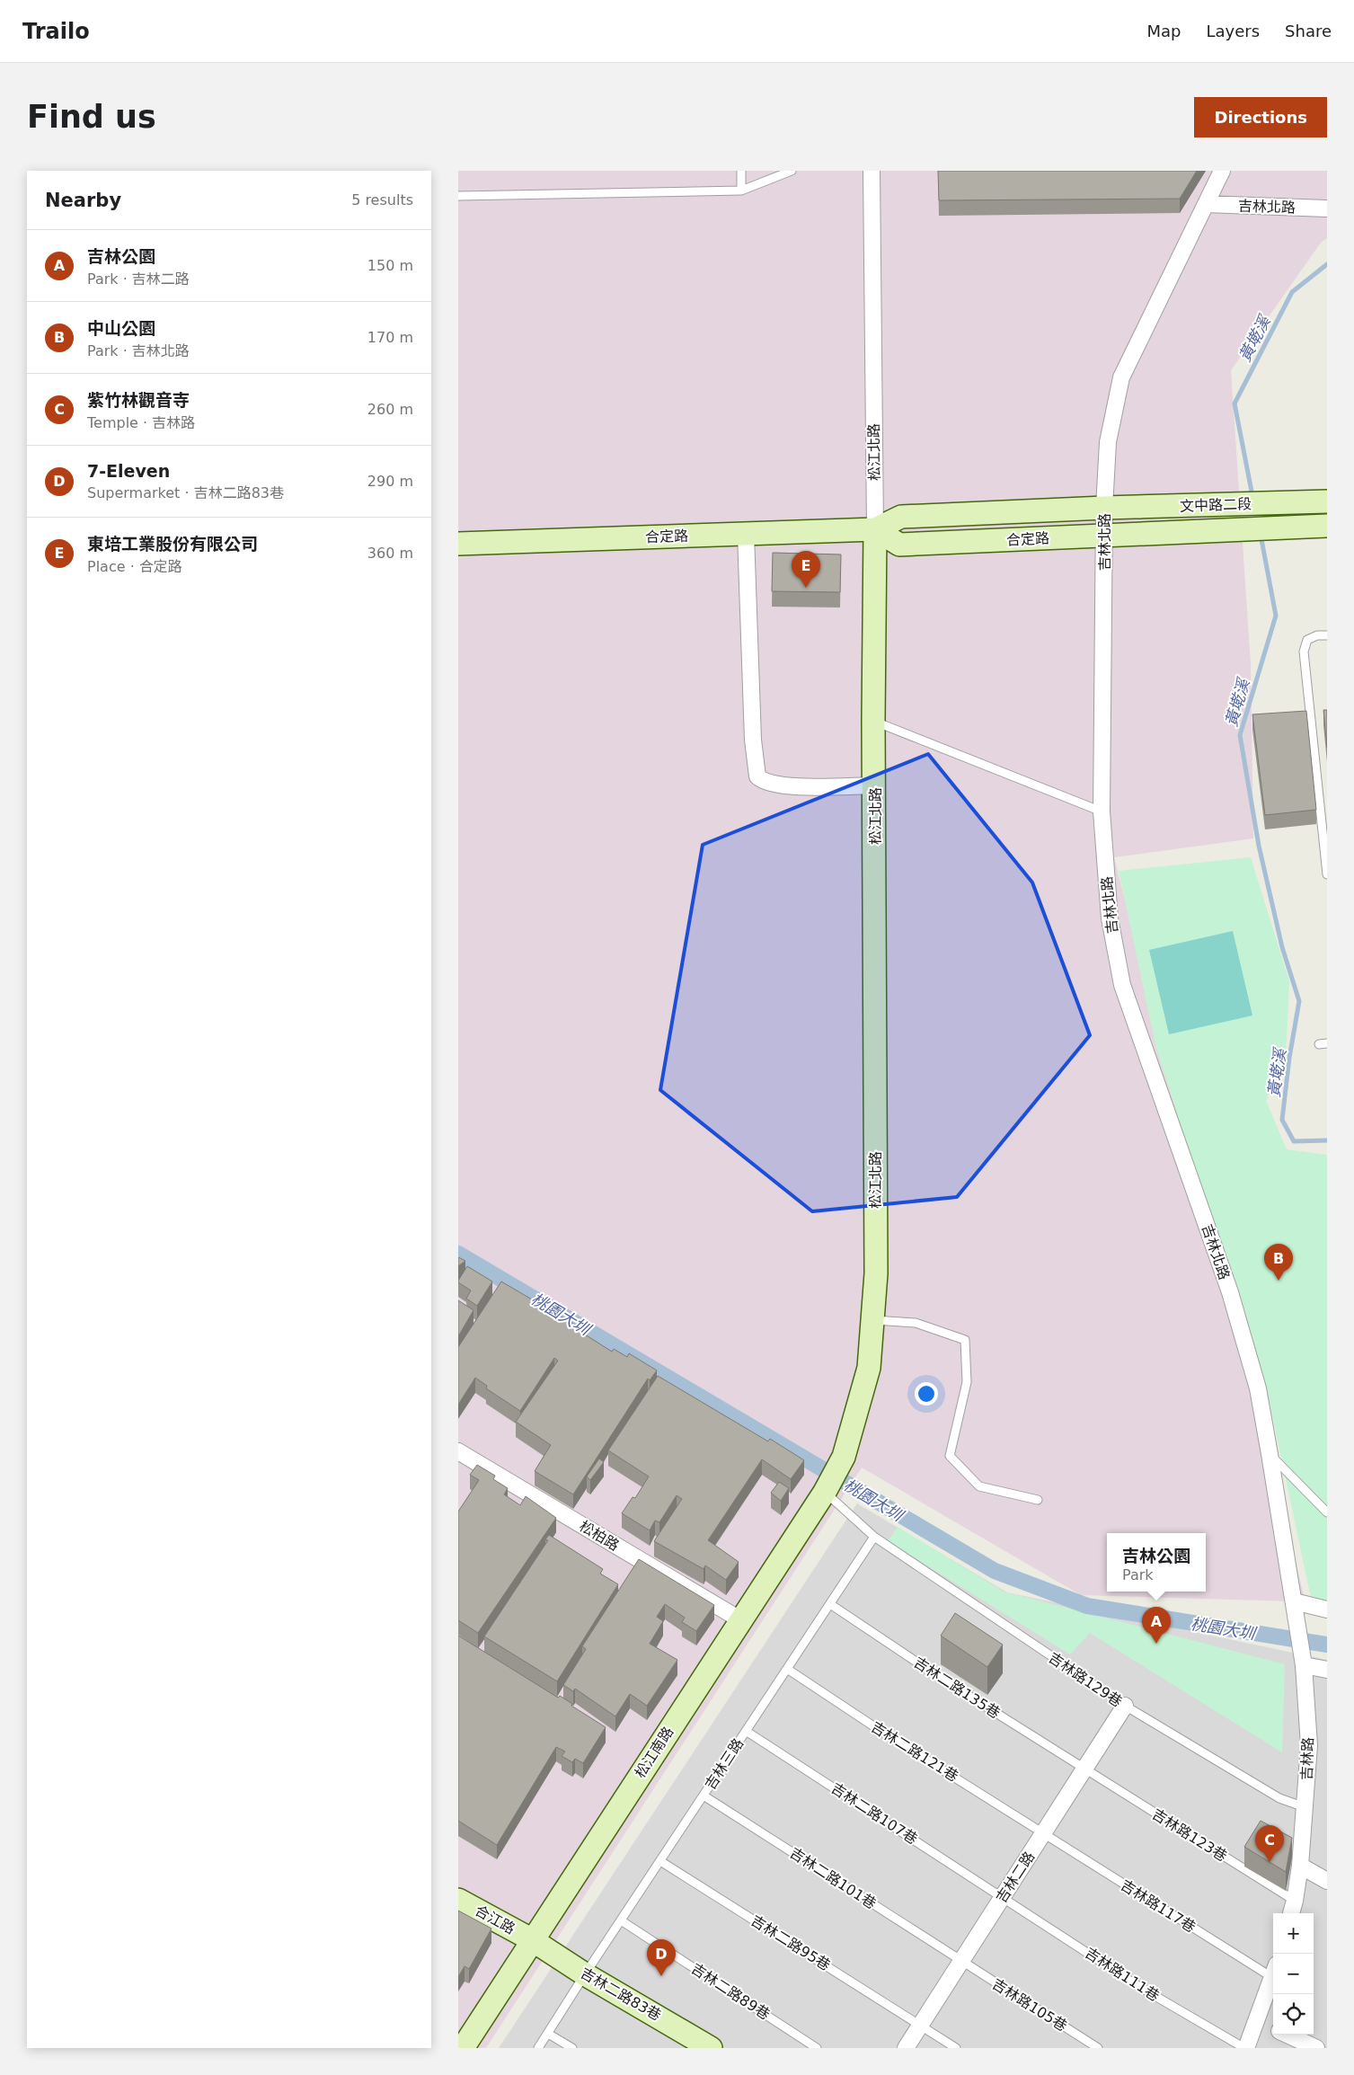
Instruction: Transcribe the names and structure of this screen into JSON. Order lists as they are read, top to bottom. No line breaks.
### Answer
{"streets":{"street":["吉林北路","松江北路","文中路二段","合定路","松柏路","松江南路","吉林路","吉林二路","合江路","吉林二路83巷"],"lane":["吉林路129巷","吉林二路135巷","吉林二路121巷","吉林三路","吉林二路107巷","吉林路123巷","吉林二路101巷","吉林路117巷","吉林二路95巷","吉林路111巷","吉林二路89巷","吉林路105巷"]},"crossings":[["吉林北路","文中路二段"],["吉林北路","合定路"],["吉林北路","吉林路"],["松江北路","合定路"],["松江北路","松江南路"],["文中路二段","合定路"],["松柏路","松江南路"],["吉林路129巷","吉林路"],["吉林路129巷","吉林三路"],["吉林路129巷","吉林二路"],["吉林二路135巷","吉林三路"],["吉林二路135巷","吉林路123巷"],["吉林二路135巷","吉林二路"],["吉林二路121巷","吉林三路"],["吉林二路121巷","吉林二路"],["吉林二路121巷","吉林路117巷"],["松江南路","合江路"],["松江南路","吉林二路83巷"],["吉林路","吉林路123巷"],["吉林三路","吉林二路107巷"],["吉林三路","吉林二路101巷"],["吉林三路","吉林二路95巷"],["吉林三路","吉林二路89巷"],["吉林三路","吉林二路83巷"],["吉林二路107巷","吉林二路"],["吉林二路107巷","吉林路111巷"],["吉林路123巷","吉林二路"],["吉林二路","吉林二路101巷"],["吉林二路","吉林路117巷"],["吉林二路","吉林二路95巷"],["吉林二路","吉林路111巷"],["吉林二路","吉林路105巷"],["吉林二路101巷","吉林路105巷"],["合江路","吉林二路83巷"]],"water":["黃墘溪","桃園大圳"],"page":{"header":"Trailo","nav":["Map","Layers","Share"],"buttons":"Directions","title":"Find us","heading":["Nearby","5 results"],"list":[{"mark":"A","name":"吉林公園","note":"Park · 吉林二路","value":"150 m"},{"mark":"B","name":"中山公園","note":"Park · 吉林北路","value":"170 m"},{"mark":"C","name":"紫竹林觀音寺","note":"Temple · 吉林路","value":"260 m"},{"mark":"D","name":"7-Eleven","note":"Supermarket · 吉林二路83巷","value":"290 m"},{"mark":"E","name":"東培工業股份有限公司","note":"Place · 合定路","value":"360 m"}],"pins":["E","B","A","C","D"],"popup":["吉林公園","Park"],"map_buttons":["+","−"]}}
